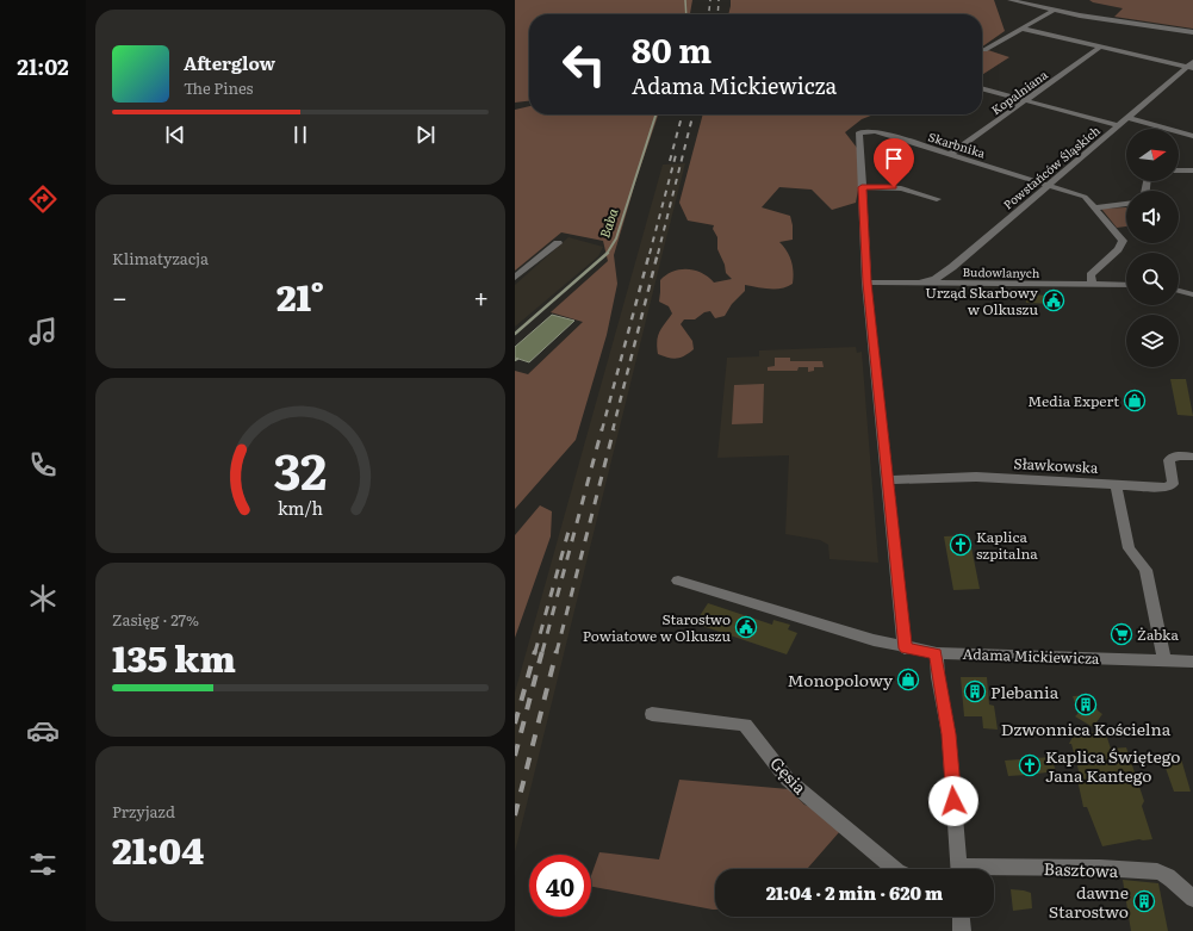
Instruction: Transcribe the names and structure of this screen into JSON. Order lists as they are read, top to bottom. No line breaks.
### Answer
{"streets":{"street":["Kopalniana","Skarbnika","Powstańców Śląskich","Budowlanych","Sławkowska","Adama Mickiewicza","Gęsia","Basztowa"]},"crossings":[["Kopalniana","Skarbnika"],["Skarbnika","Powstańców Śląskich"],["Skarbnika","Budowlanych"],["Powstańców Śląskich","Budowlanych"]],"water":["Baba"],"places":{"public building":["Urząd Skarbowy w Olkuszu","Starostwo Powiatowe w Olkuszu"],"shop":["Media Expert","Monopolowy"],"church":["Kaplica szpitalna","Kaplica Świętego Jana Kantego"],"supermarket":["Żabka"],"building":["Plebania","Dzwonnica Kościelna","dawne Starostwo"]},"north":"right","page":{"tabs":"21:02","turn":["80 m","Adama Mickiewicza"],"song":["Afterglow","The Pines"],"tile":["Klimatyzacja",["Zasięg · 27%","135 km"],["Przyjazd","21:04"]],"heat":["−","21°","+"],"limit":"40","trip":"21:04 · 2 min · 620 m","gauge":["32","km/h"]}}
